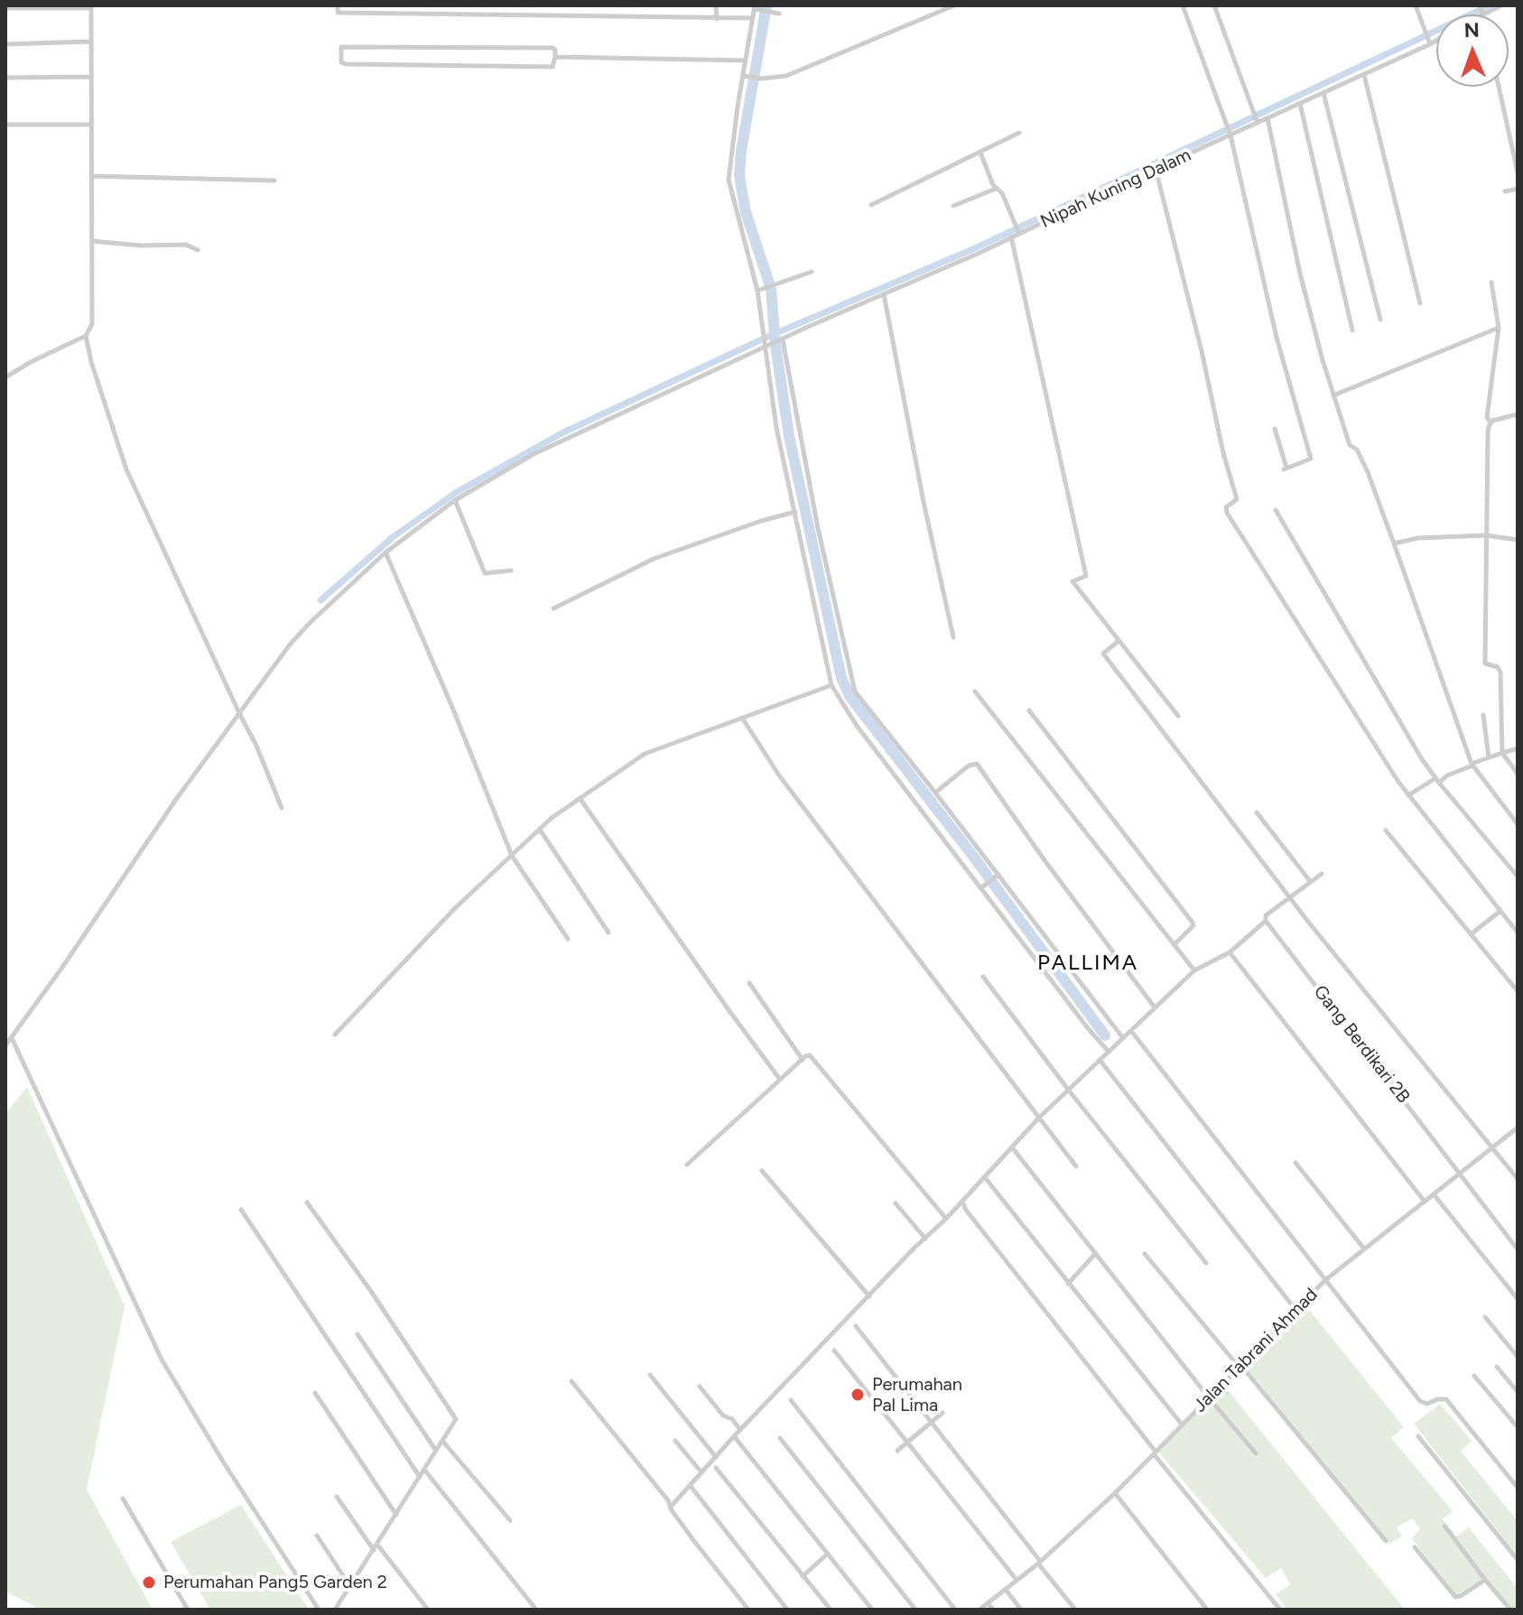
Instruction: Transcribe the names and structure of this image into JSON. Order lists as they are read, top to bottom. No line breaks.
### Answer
{"streets":{"street":["Nipah Kuning Dalam","Gang Berdikari 2B","Jalan Tabrani Ahmad"]},"crossings":[["Gang Berdikari 2B","Jalan Tabrani Ahmad"]],"districts":["PALLIMA"],"places":["Perumahan Pal Lima","Perumahan Pang5 Garden 2"],"north":"top"}
